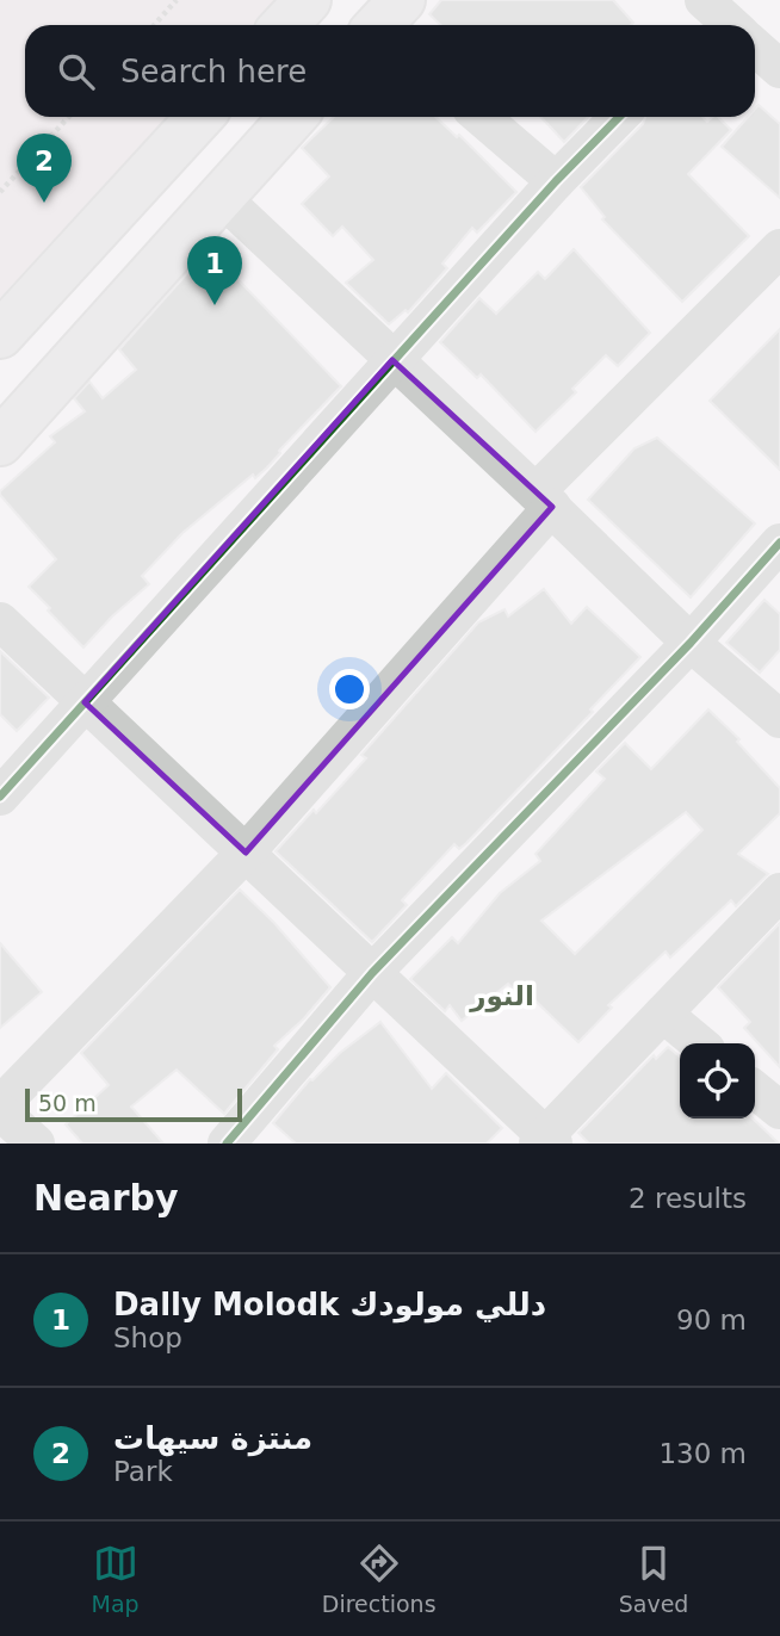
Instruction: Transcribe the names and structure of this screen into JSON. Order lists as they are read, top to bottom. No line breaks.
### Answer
{"districts":["النور"],"scale_bar":"50 m","page":{"search":"Search here","pins":["2","1"],"scale":"50 m","heading":["Nearby","2 results"],"list":[{"mark":"1","name":"Dally Molodk دللي مولودك","note":"Shop","value":"90 m"},{"mark":"2","name":"منتزة سيهات","note":"Park","value":"130 m"}],"nav":["Map","Directions","Saved"]}}
